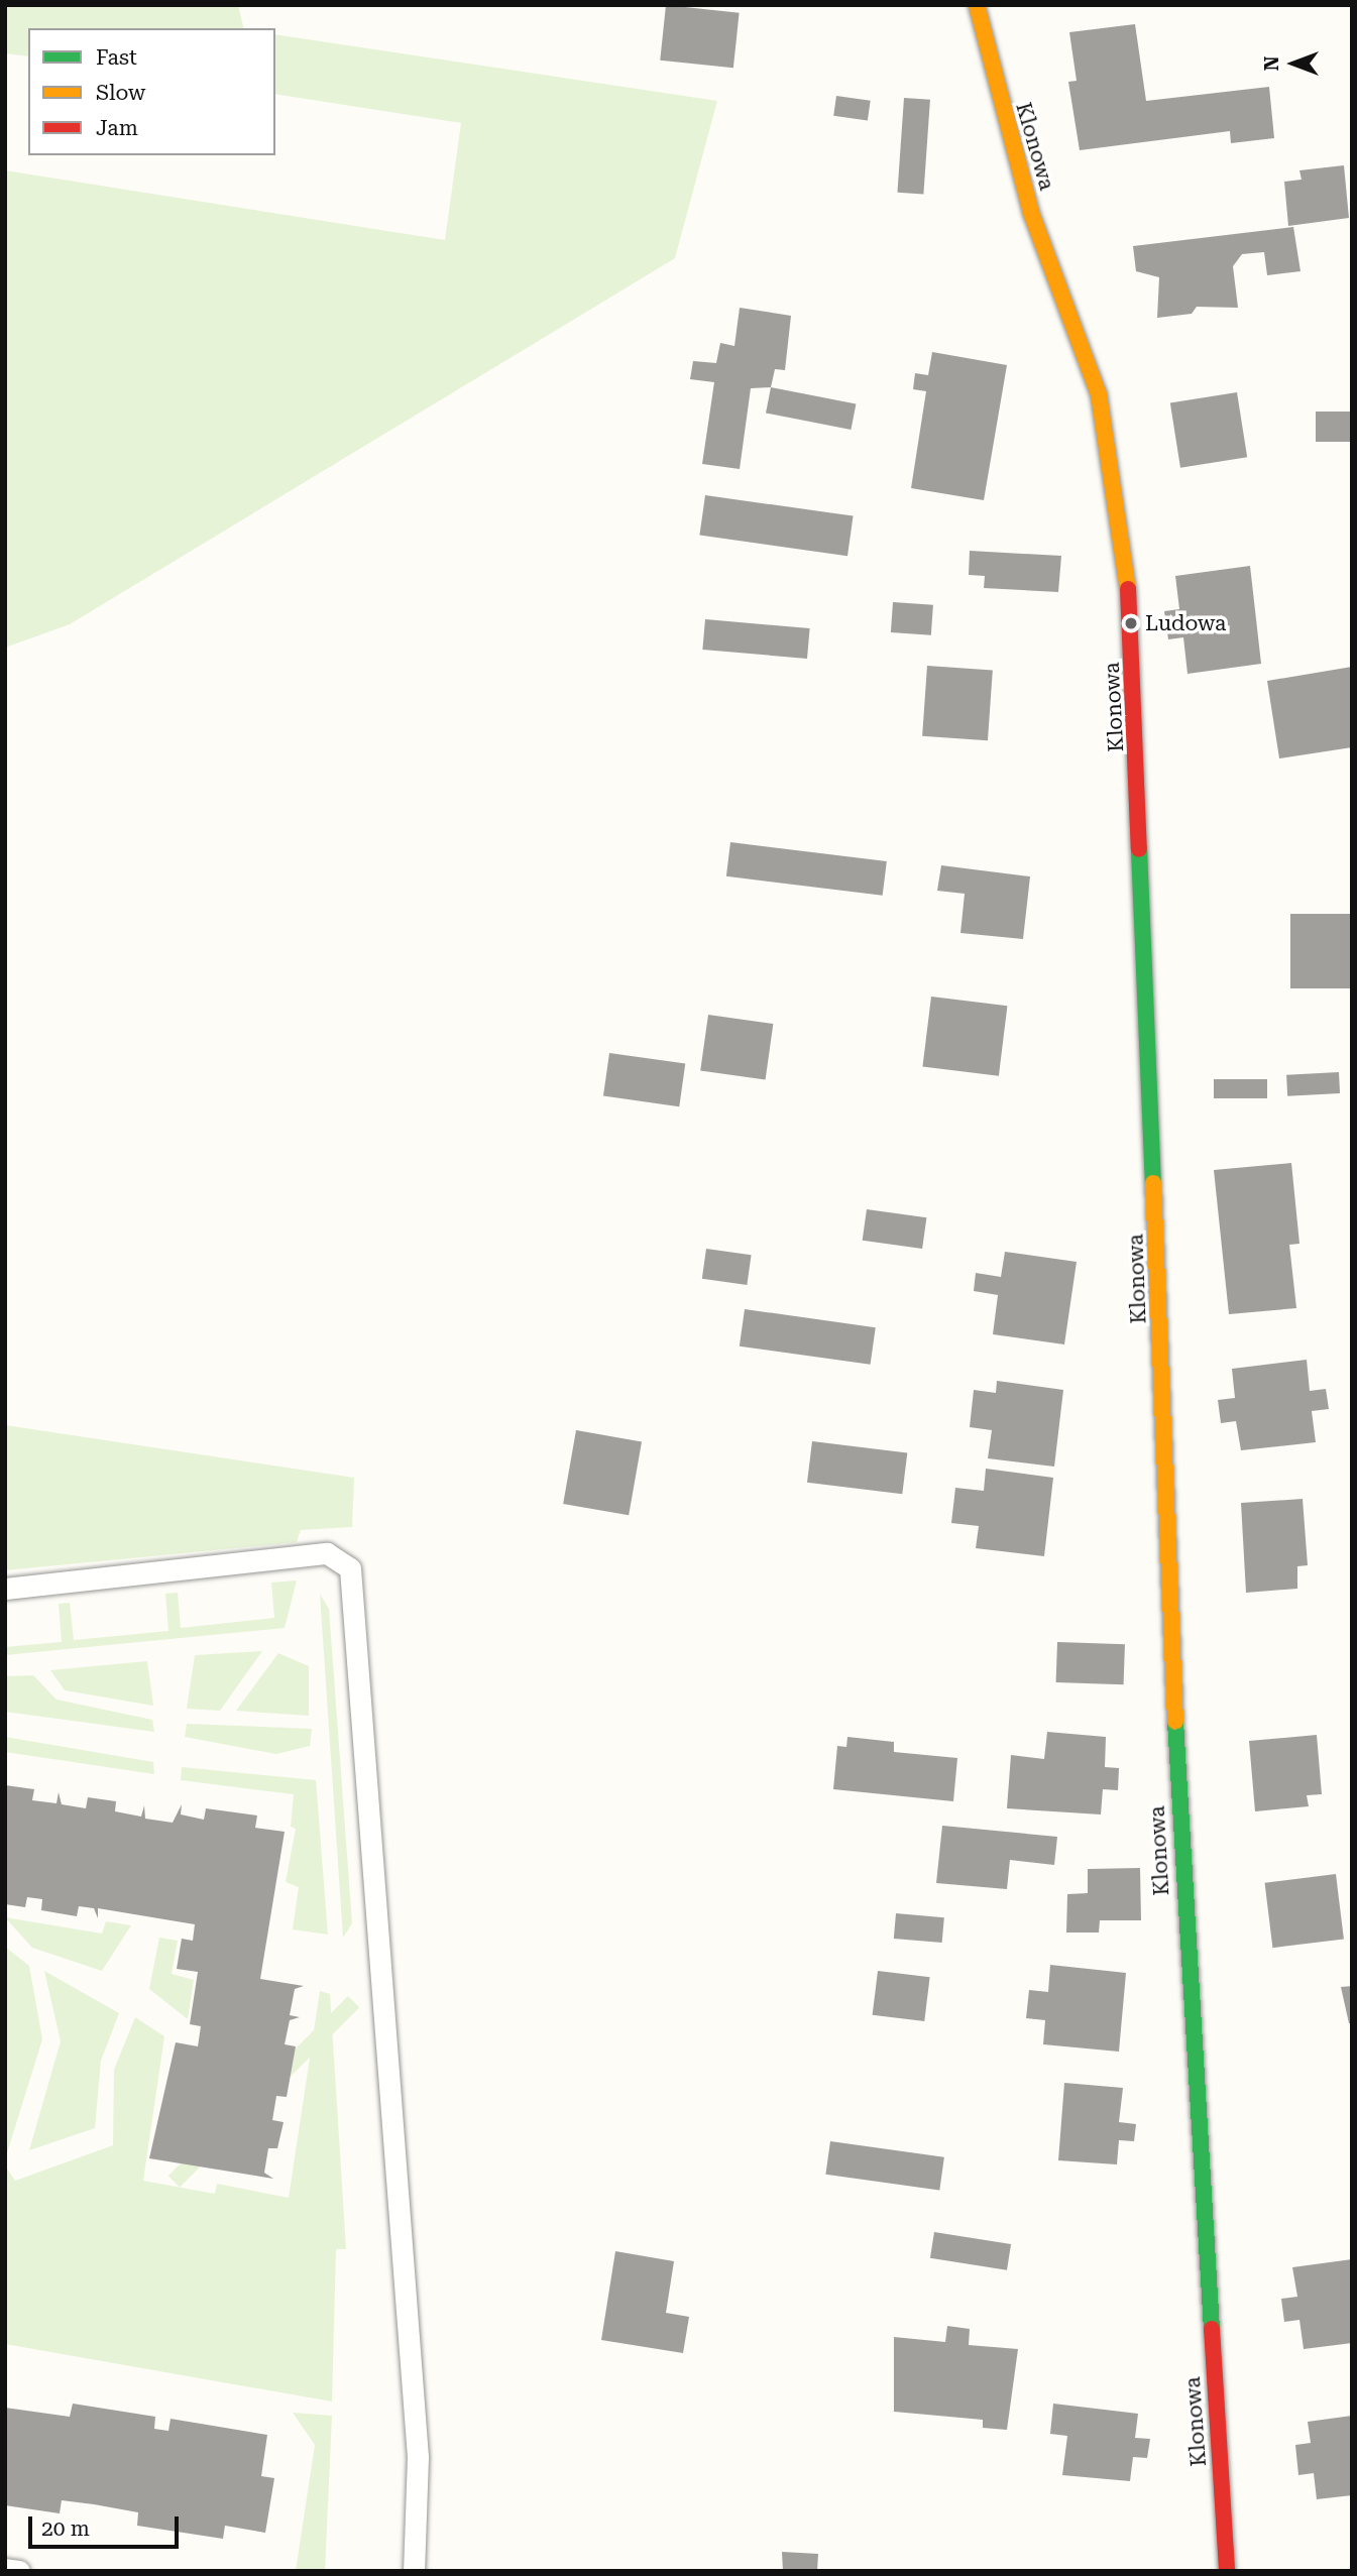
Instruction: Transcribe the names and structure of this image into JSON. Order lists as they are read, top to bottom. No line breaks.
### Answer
{"streets":{"street":["Klonowa"]},"places":["Ludowa"],"legend":["Fast","Slow","Jam"],"scale_bar":"20 m","north":"left"}
